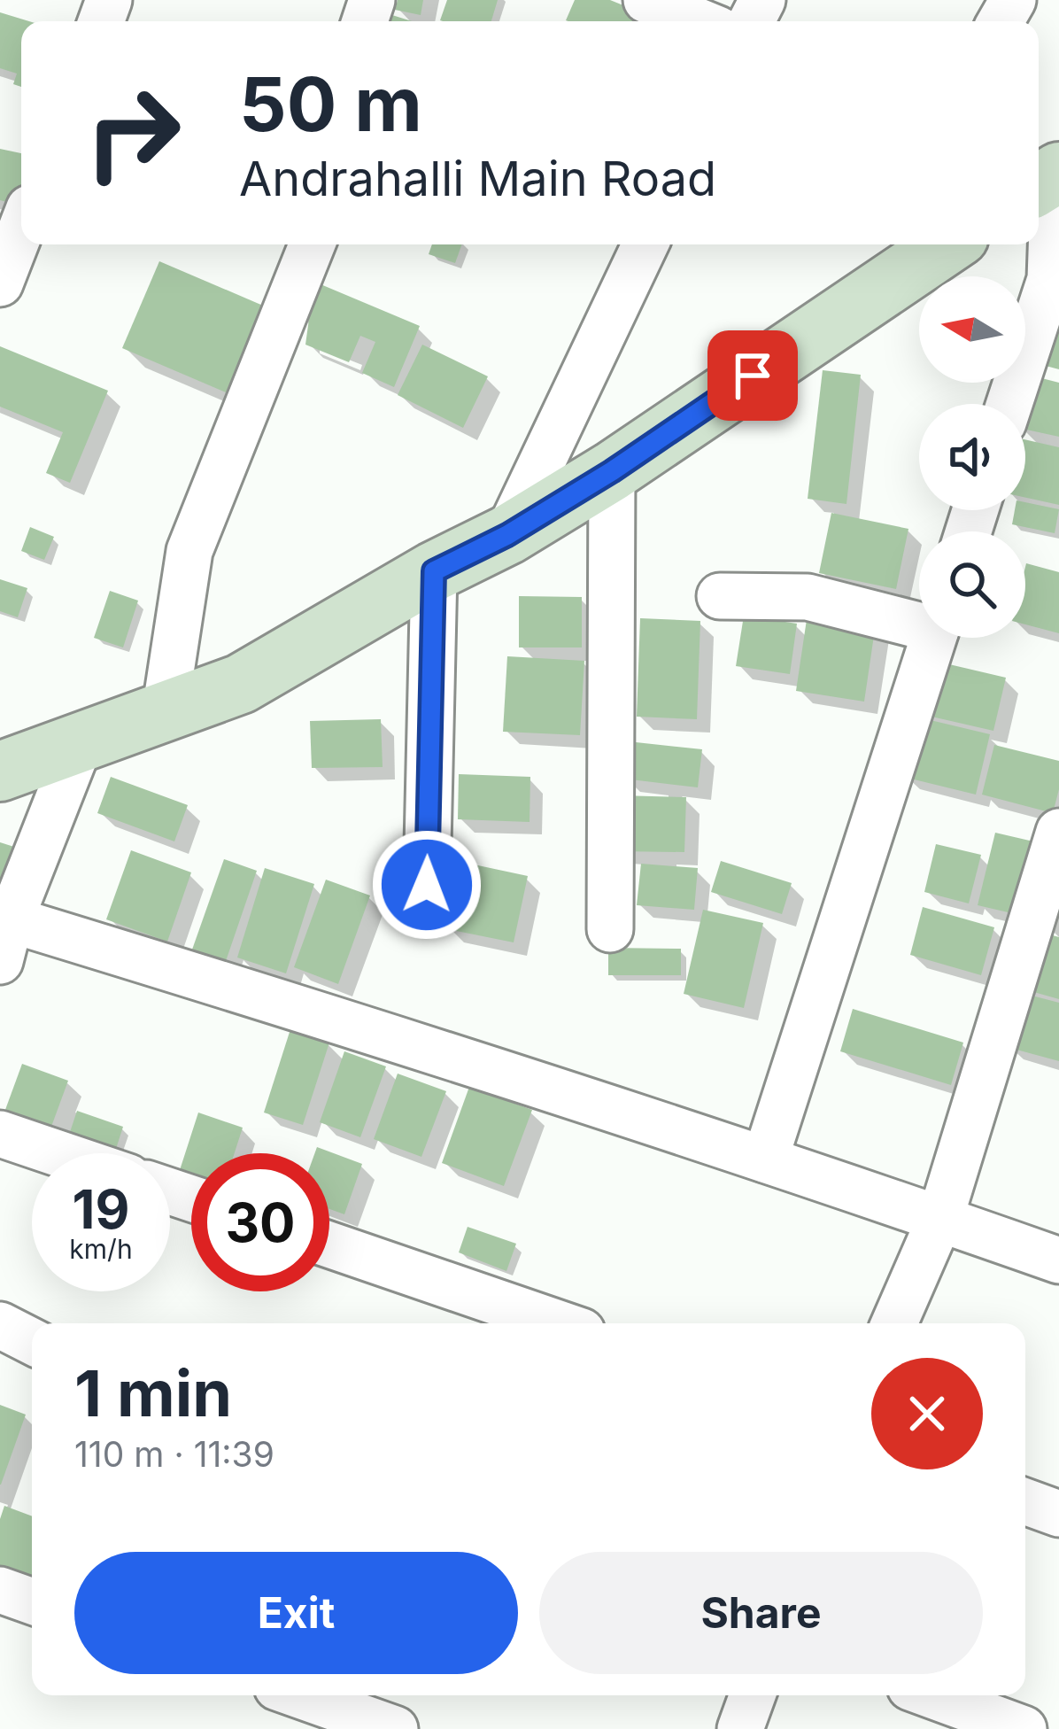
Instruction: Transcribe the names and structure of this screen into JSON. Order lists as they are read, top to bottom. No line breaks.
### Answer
{"north":"left","page":{"turn":["50 m","Andrahalli Main Road"],"speed":"19 km/h","limit":"30","heading":["1 min","110 m · 11:39"],"buttons":["Exit","Share"]}}
